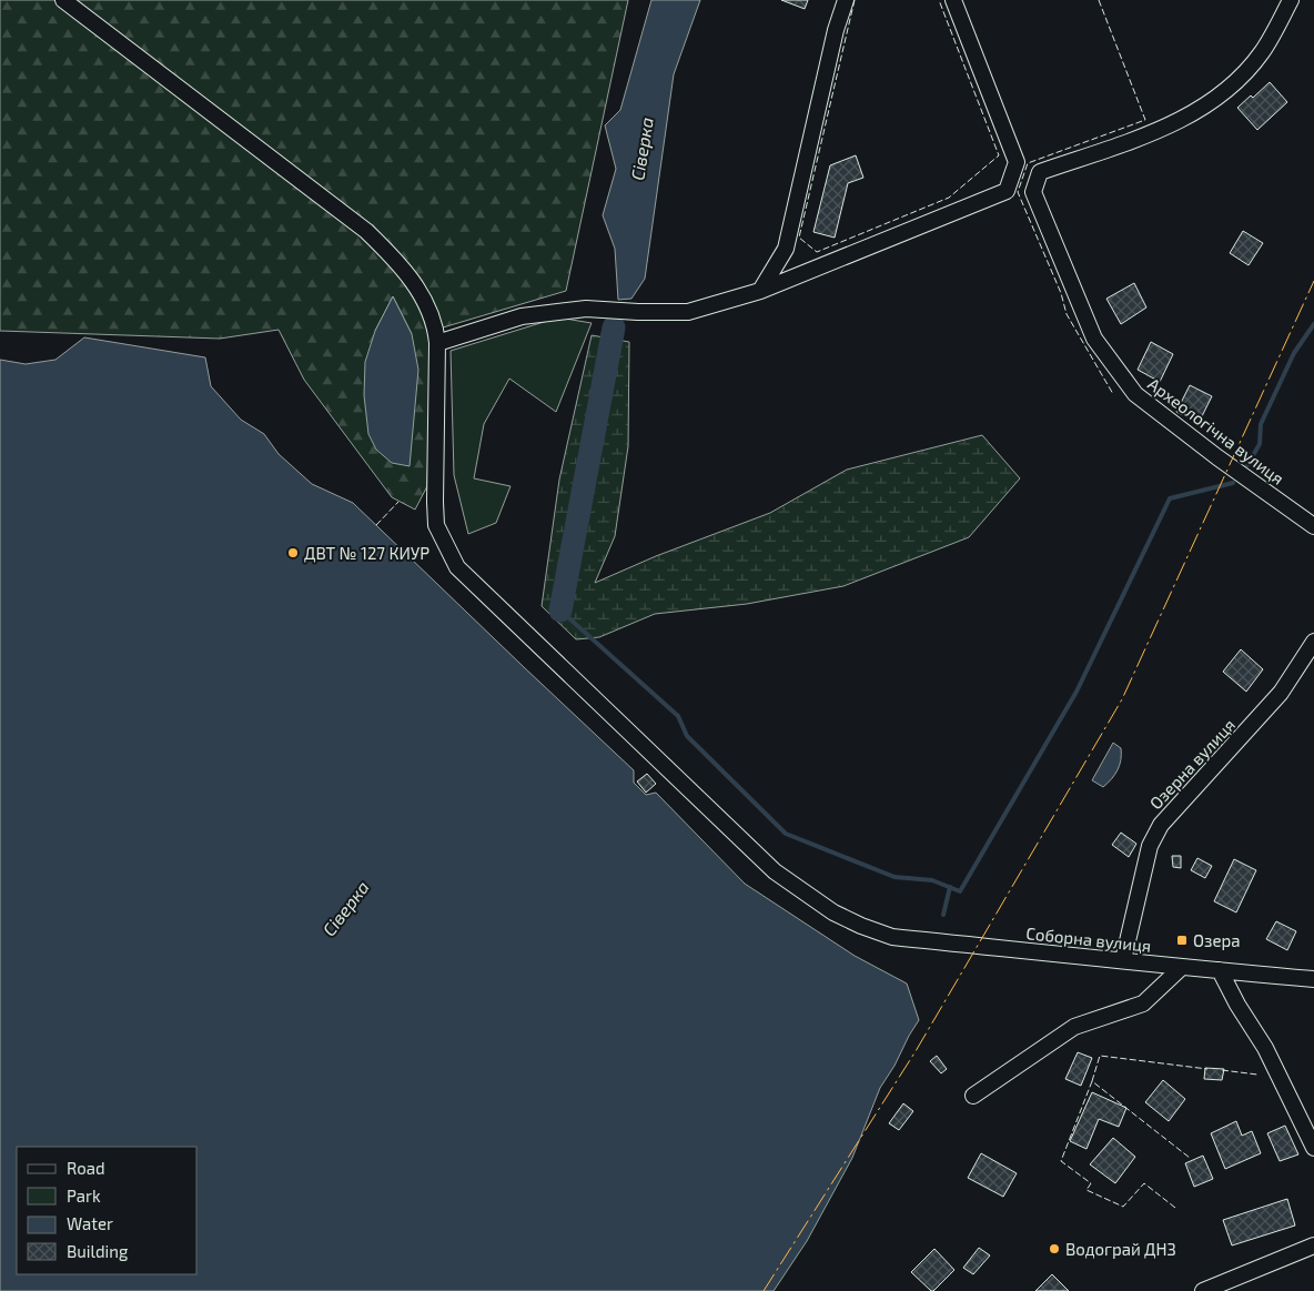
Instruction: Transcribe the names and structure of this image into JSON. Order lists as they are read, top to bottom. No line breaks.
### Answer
{"streets":{"street":["Археологічна вулиця","Озерна вулиця","Соборна вулиця"]},"crossings":[["Озерна вулиця","Соборна вулиця"]],"water":["Сіверка"],"places":{"other":["ДВТ № 127 КИУР","Водограй ДНЗ"],"transit":["Озера"]},"legend":["Road","Park","Water","Building"]}
